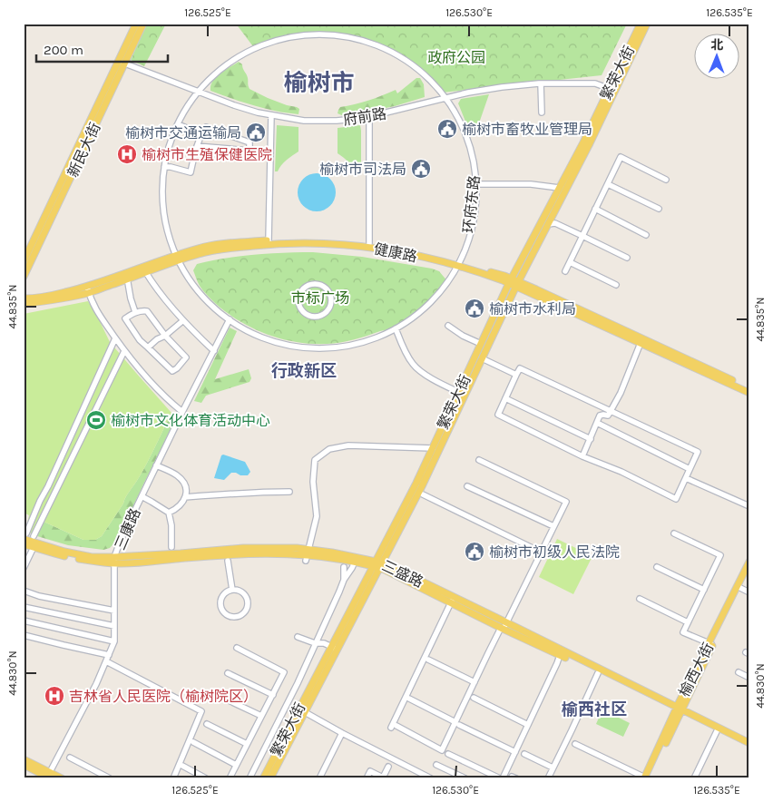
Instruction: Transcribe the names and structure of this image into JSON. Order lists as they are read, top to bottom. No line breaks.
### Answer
{"streets":{"main road":["繁荣大街","新民大街","健康路","三盛路","榆西大街"],"street":["府前路","环府东路","三康路"]},"crossings":[["繁荣大街","府前路"],["繁荣大街","健康路"],["繁荣大街","三盛路"],["府前路","新民大街"],["府前路","环府东路"],["环府东路","健康路"],["环府东路","三康路"],["三康路","三盛路"],["三盛路","榆西大街"]],"districts":["榆树市","行政新区","榆西社区"],"parks":["政府公园","市标广场"],"places":{"public building":["榆树市畜牧业管理局","榆树市交通运输局","榆树市司法局","榆树市水利局","榆树市初级人民法院"],"hospital":["榆树市生殖保健医院","吉林省人民医院（榆树院区）"],"sports":["榆树市文化体育活动中心"]},"scale_bar":"200 m","north":"top","coordinates":["126.525°E","126.530°E","126.535°E","44.835°N","44.830°N"]}
